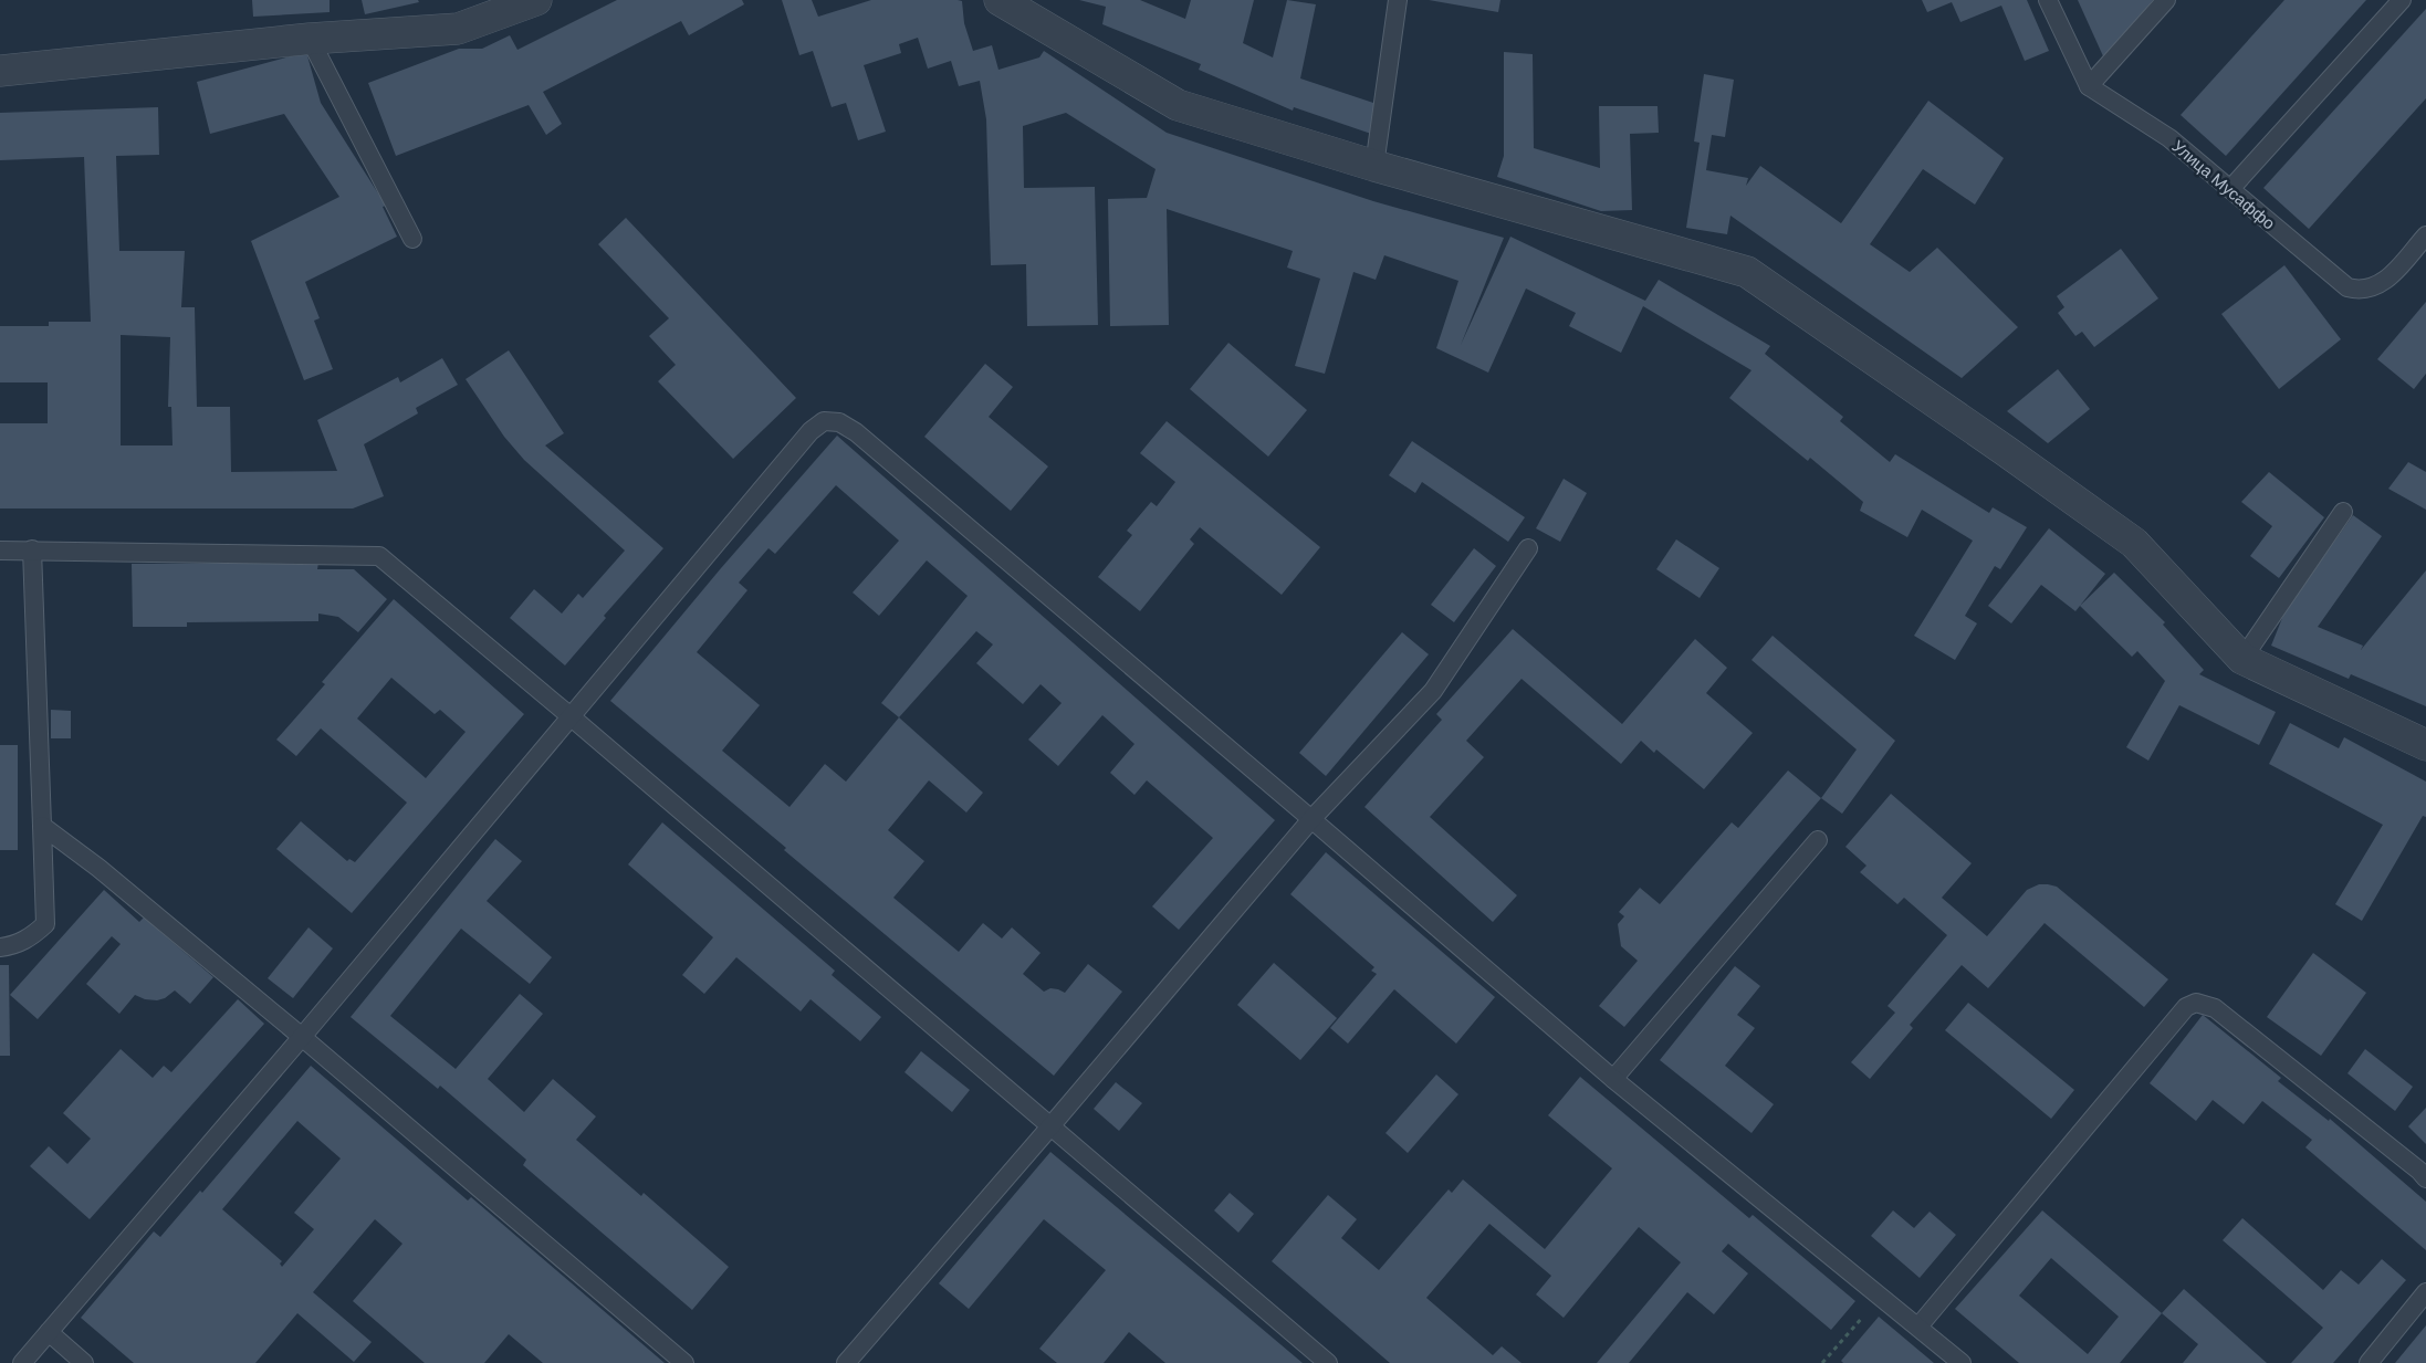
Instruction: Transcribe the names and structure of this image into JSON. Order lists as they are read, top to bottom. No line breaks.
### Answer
{"streets":{"lane":["Улица Mусаффо"]}}
